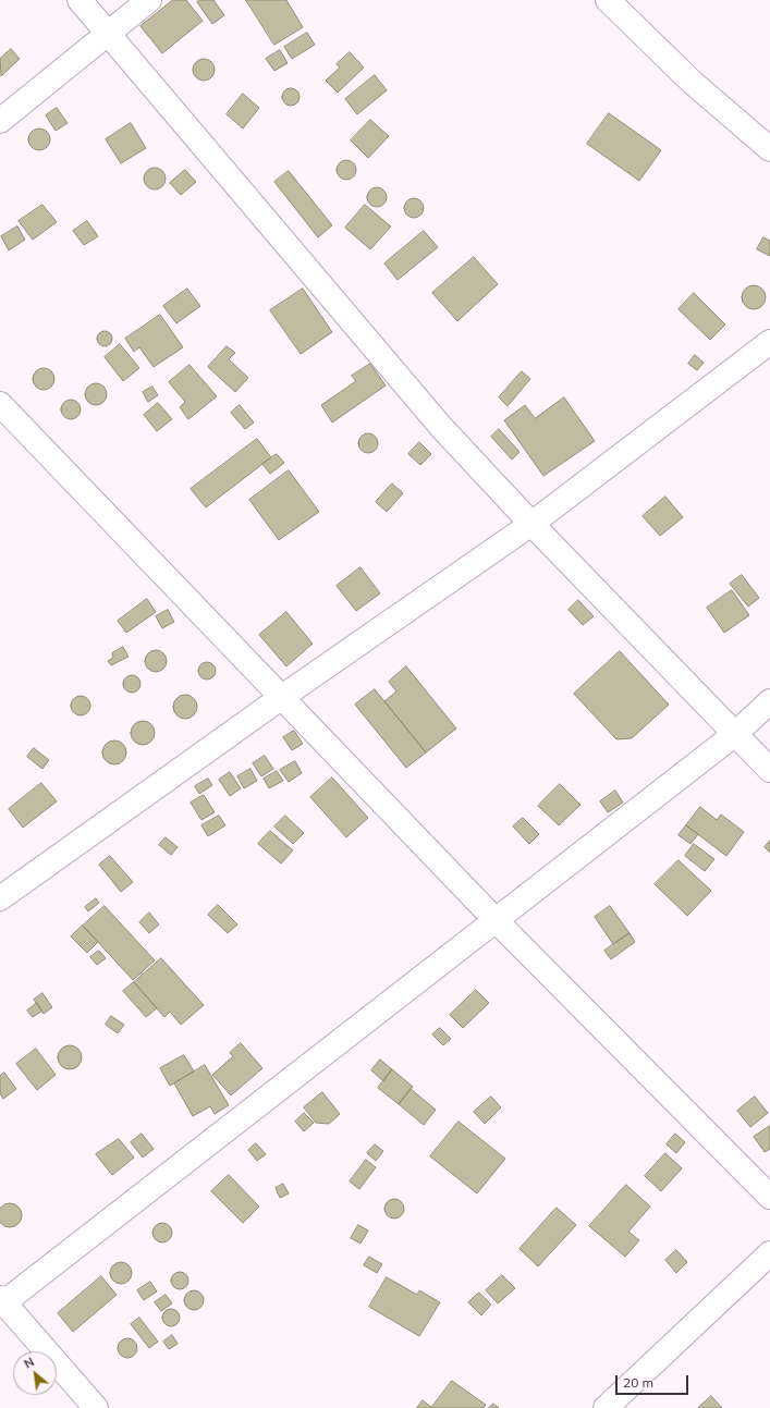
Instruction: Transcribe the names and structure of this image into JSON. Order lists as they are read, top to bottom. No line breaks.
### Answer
{"scale_bar":"20 m","north":"top left"}
